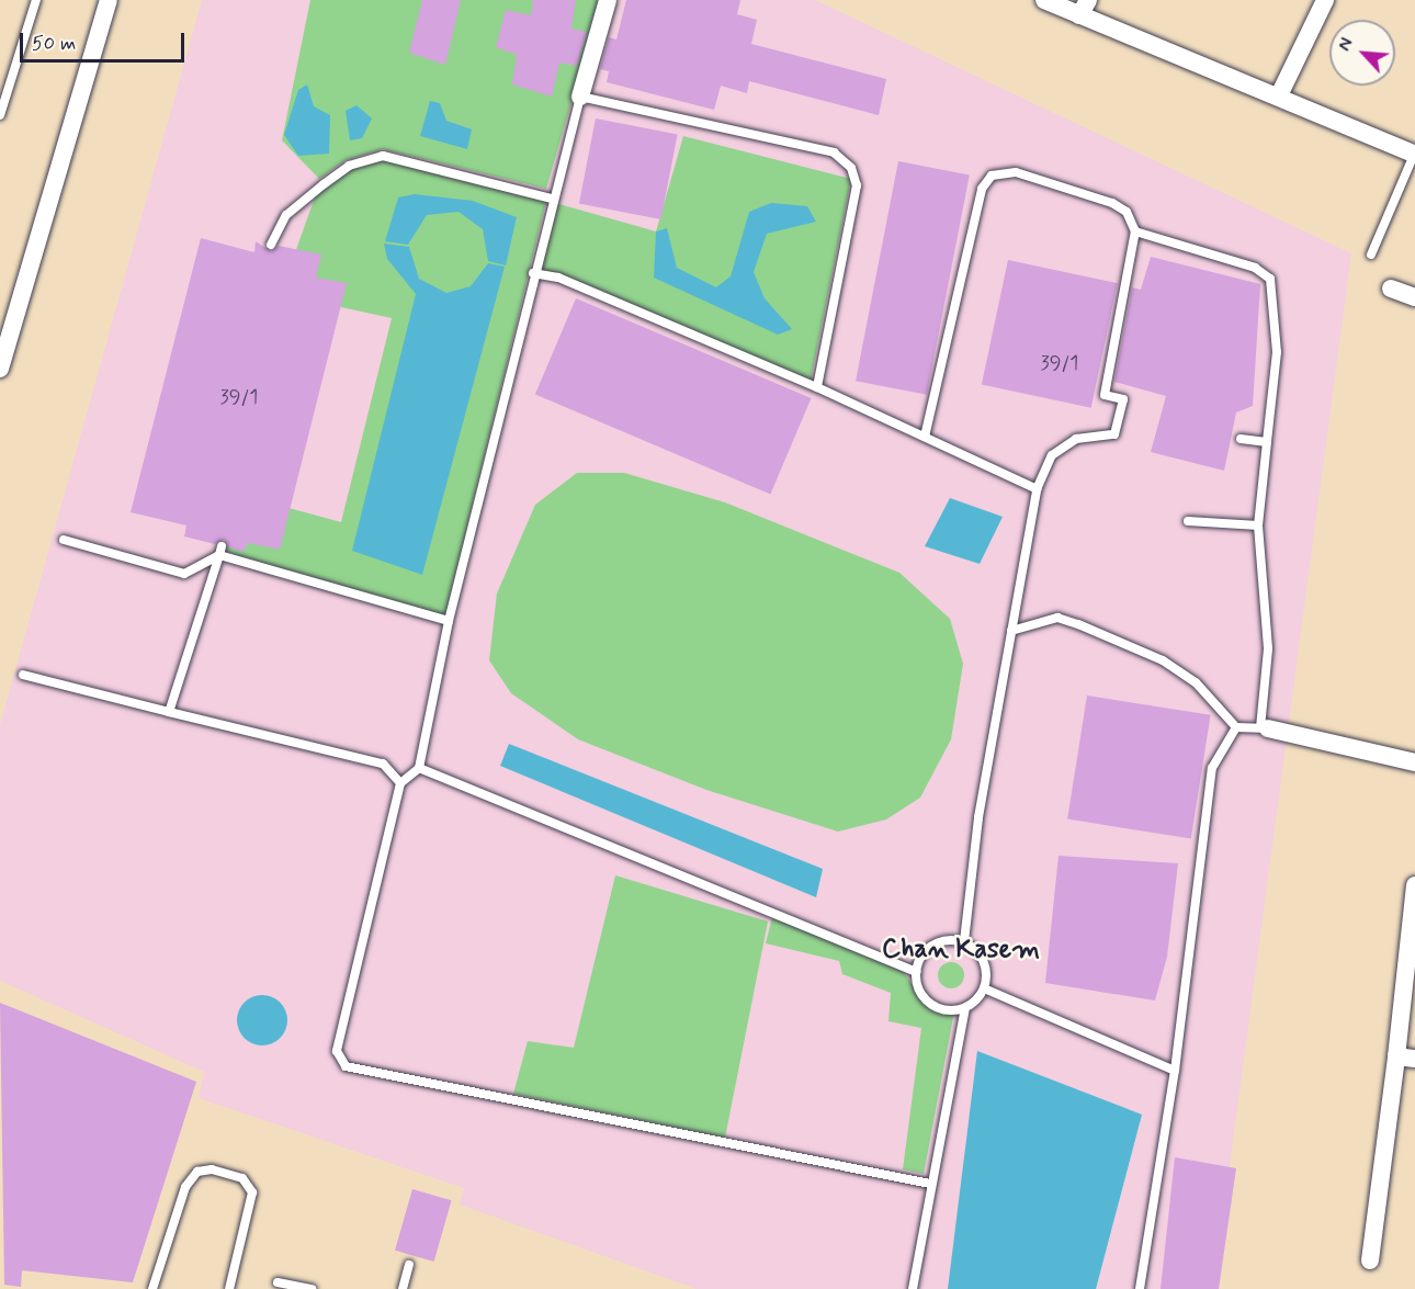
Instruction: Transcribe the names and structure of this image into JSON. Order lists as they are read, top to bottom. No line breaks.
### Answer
{"districts":["Chan Kasem"],"house_numbers":["39/1","39/1"],"scale_bar":"50 m","north":"top left"}
